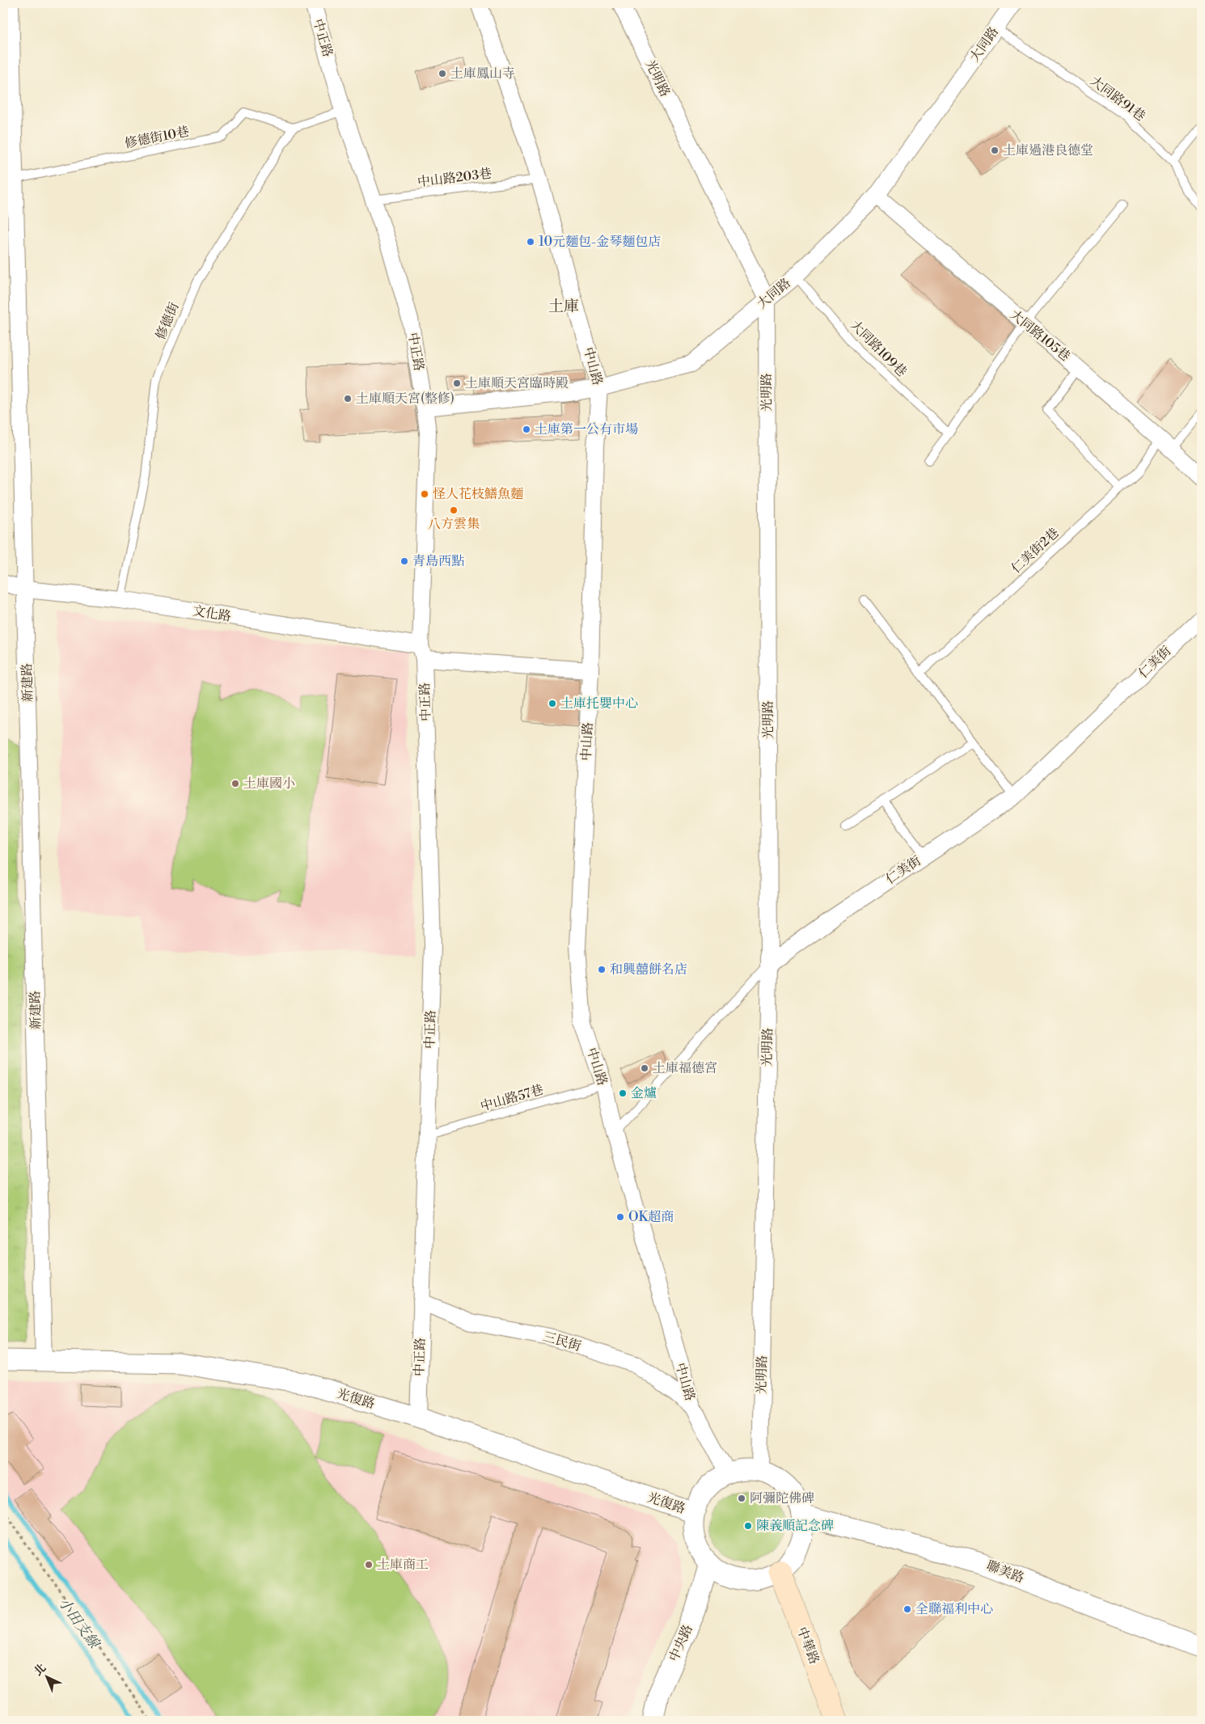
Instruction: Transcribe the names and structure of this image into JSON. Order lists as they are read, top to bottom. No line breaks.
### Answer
{"streets":{"main road":["中華路"],"street":["中正路","大同路","光明路","大同路105巷","中山路","文化路","仁美街","新建路","三民街","光復路","聯美路","中央路"],"lane":["大同路91巷","修德街10巷","中山路203巷","修德街","大同路109巷","仁美街2巷","中山路57巷"]},"crossings":[["中正路","大同路"],["中正路","中山路203巷"],["中正路","文化路"],["中正路","中山路57巷"],["中正路","三民街"],["中正路","光復路"],["大同路","光明路"],["大同路","大同路91巷"],["大同路","大同路105巷"],["大同路","大同路109巷"],["大同路","中山路"],["光明路","中山路"],["光明路","仁美街"],["光明路","光復路"],["光明路","聯美路"],["光明路","中央路"],["光明路","中華路"],["修德街10巷","修德街"],["修德街10巷","新建路"],["中山路203巷","中山路"],["修德街","文化路"],["大同路105巷","仁美街2巷"],["中山路","文化路"],["中山路","仁美街"],["中山路","中山路57巷"],["中山路","三民街"],["中山路","光復路"],["中山路","聯美路"],["中山路","中央路"],["中山路","中華路"],["文化路","新建路"],["新建路","光復路"],["光復路","聯美路"],["光復路","中央路"],["光復路","中華路"],["聯美路","中央路"],["聯美路","中華路"],["中央路","中華路"]],"districts":["土庫"],"water":["小田支線"],"places":["土庫鳳山寺","土庫過港良德堂","10元麵包-金琴麵包店","土庫順天宮臨時殿","土庫順天宮(整修)","土庫第一公有市場","怪人花枝鱔魚麵","八方雲集","青島西點","土庫托嬰中心","土庫國小","和興囍餅名店","土庫福德宮","金爐","OK超商","阿彌陀佛碑","陳義順記念碑","土庫商工","全聯福利中心"],"north":"top left"}
